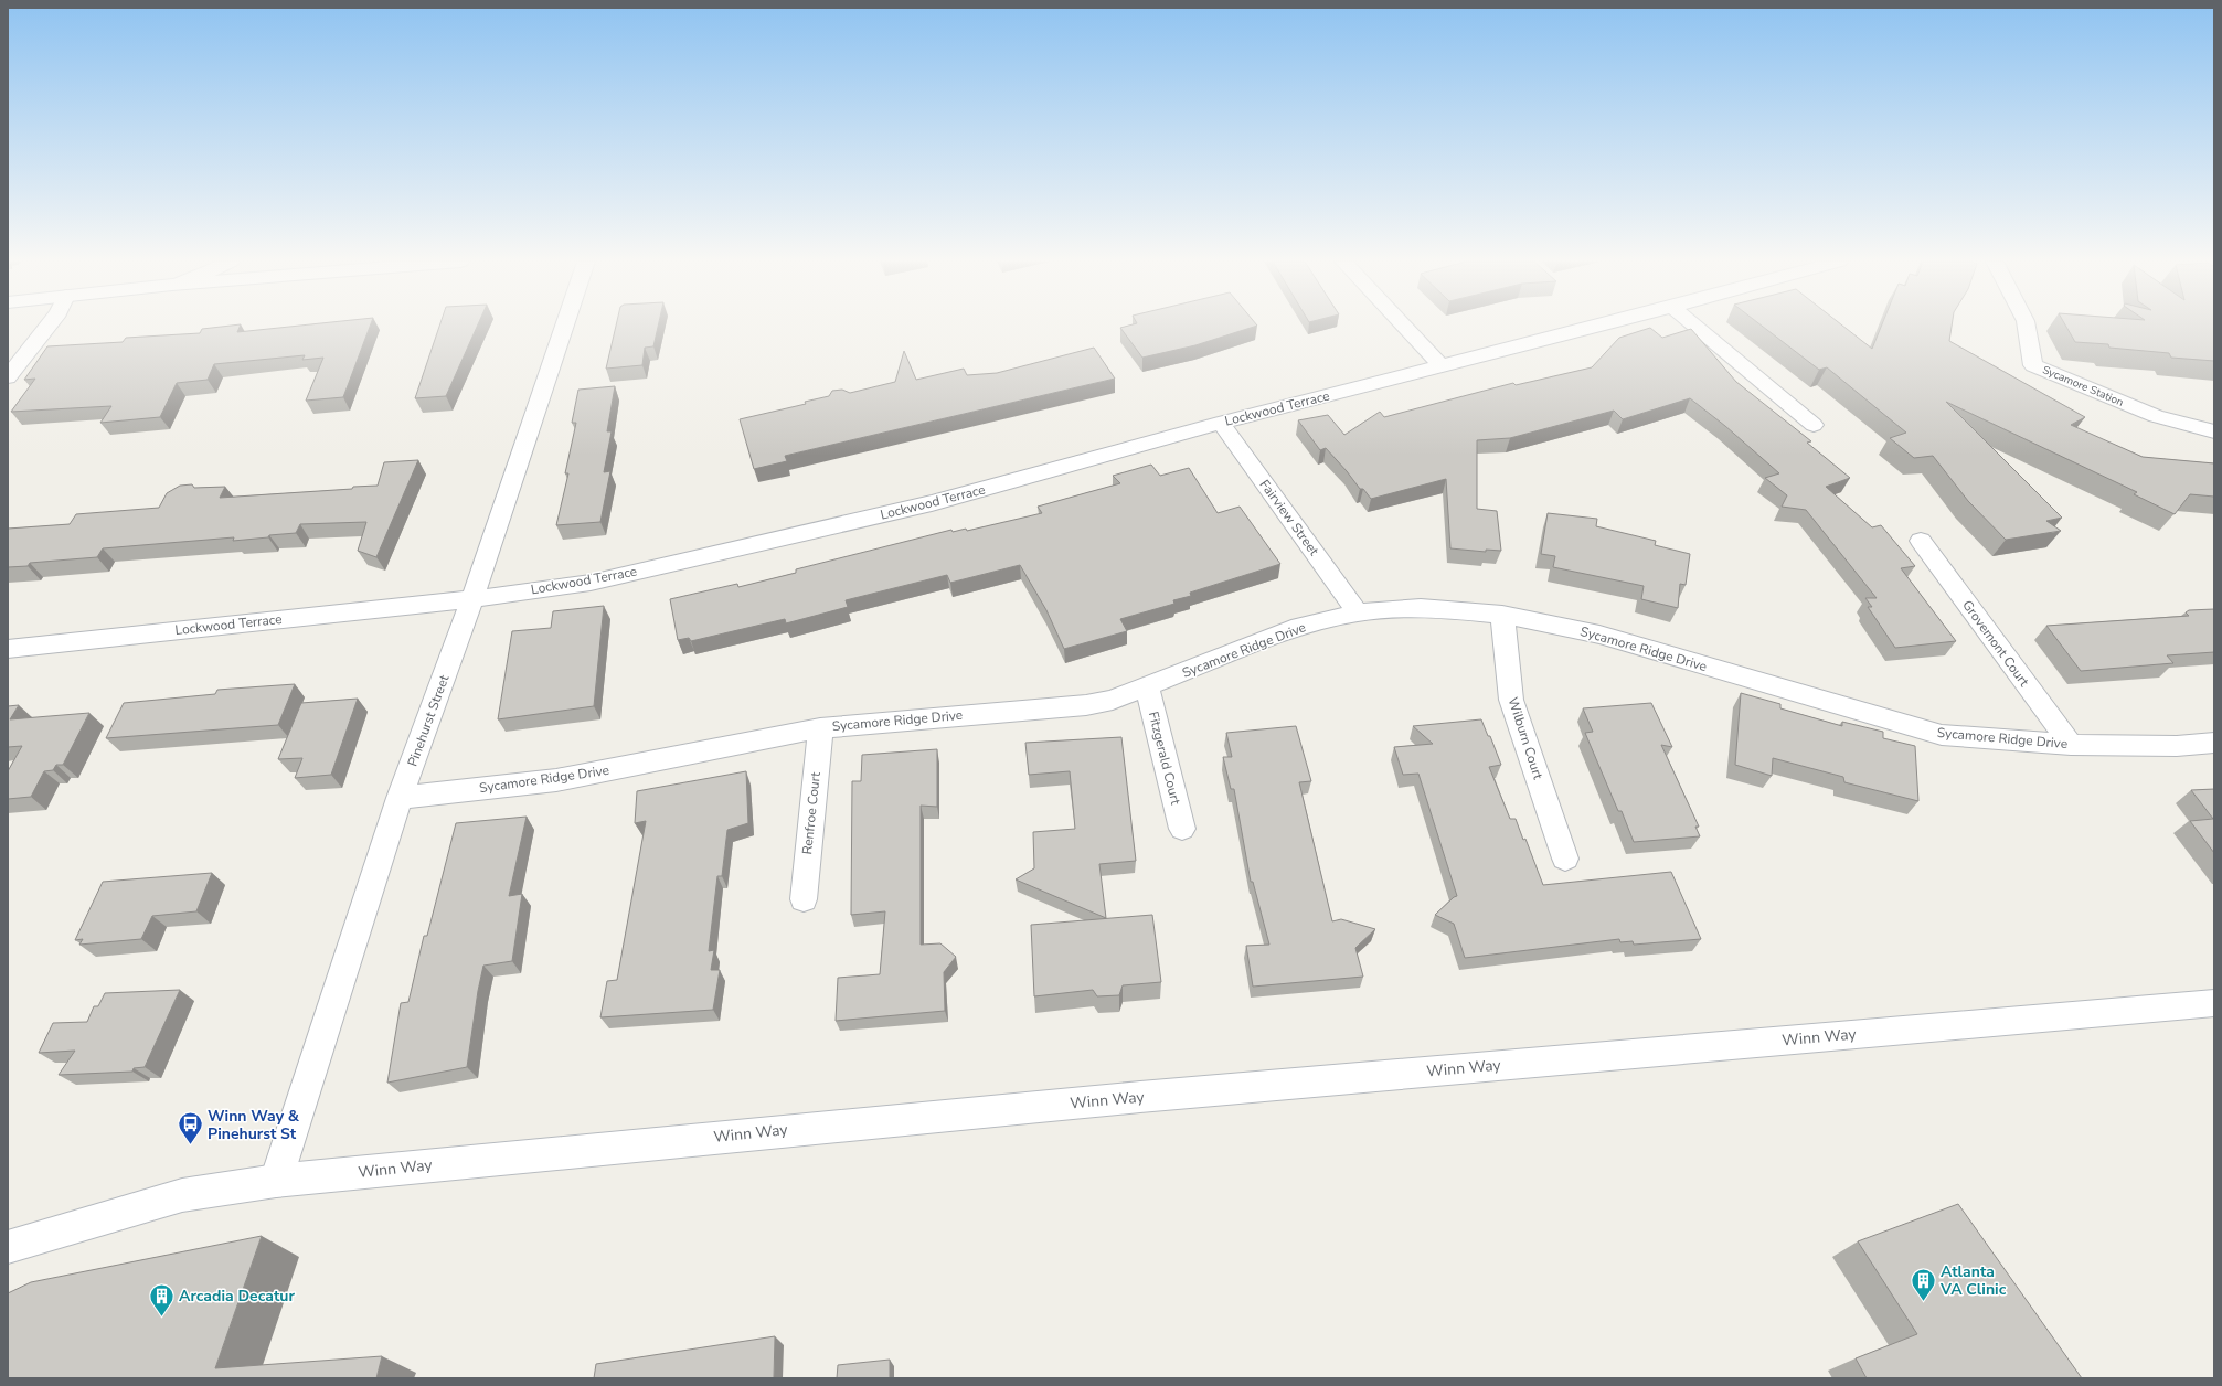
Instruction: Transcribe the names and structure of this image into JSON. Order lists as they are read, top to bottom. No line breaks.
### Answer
{"streets":{"street":["Sycamore Station","Lockwood Terrace","Fairview Street","Grovemont Court","Sycamore Ridge Drive","Pinehurst Street","Wilburn Court","Fitzgerald Court","Renfroe Court","Winn Way"]},"crossings":[["Lockwood Terrace","Fairview Street"],["Lockwood Terrace","Pinehurst Street"],["Fairview Street","Sycamore Ridge Drive"],["Grovemont Court","Sycamore Ridge Drive"],["Sycamore Ridge Drive","Pinehurst Street"],["Sycamore Ridge Drive","Wilburn Court"],["Sycamore Ridge Drive","Fitzgerald Court"],["Sycamore Ridge Drive","Renfroe Court"],["Pinehurst Street","Winn Way"]],"places":{"bus stop":["Winn Way & Pinehurst St"],"building":["Atlanta VA Clinic","Arcadia Decatur"]}}
